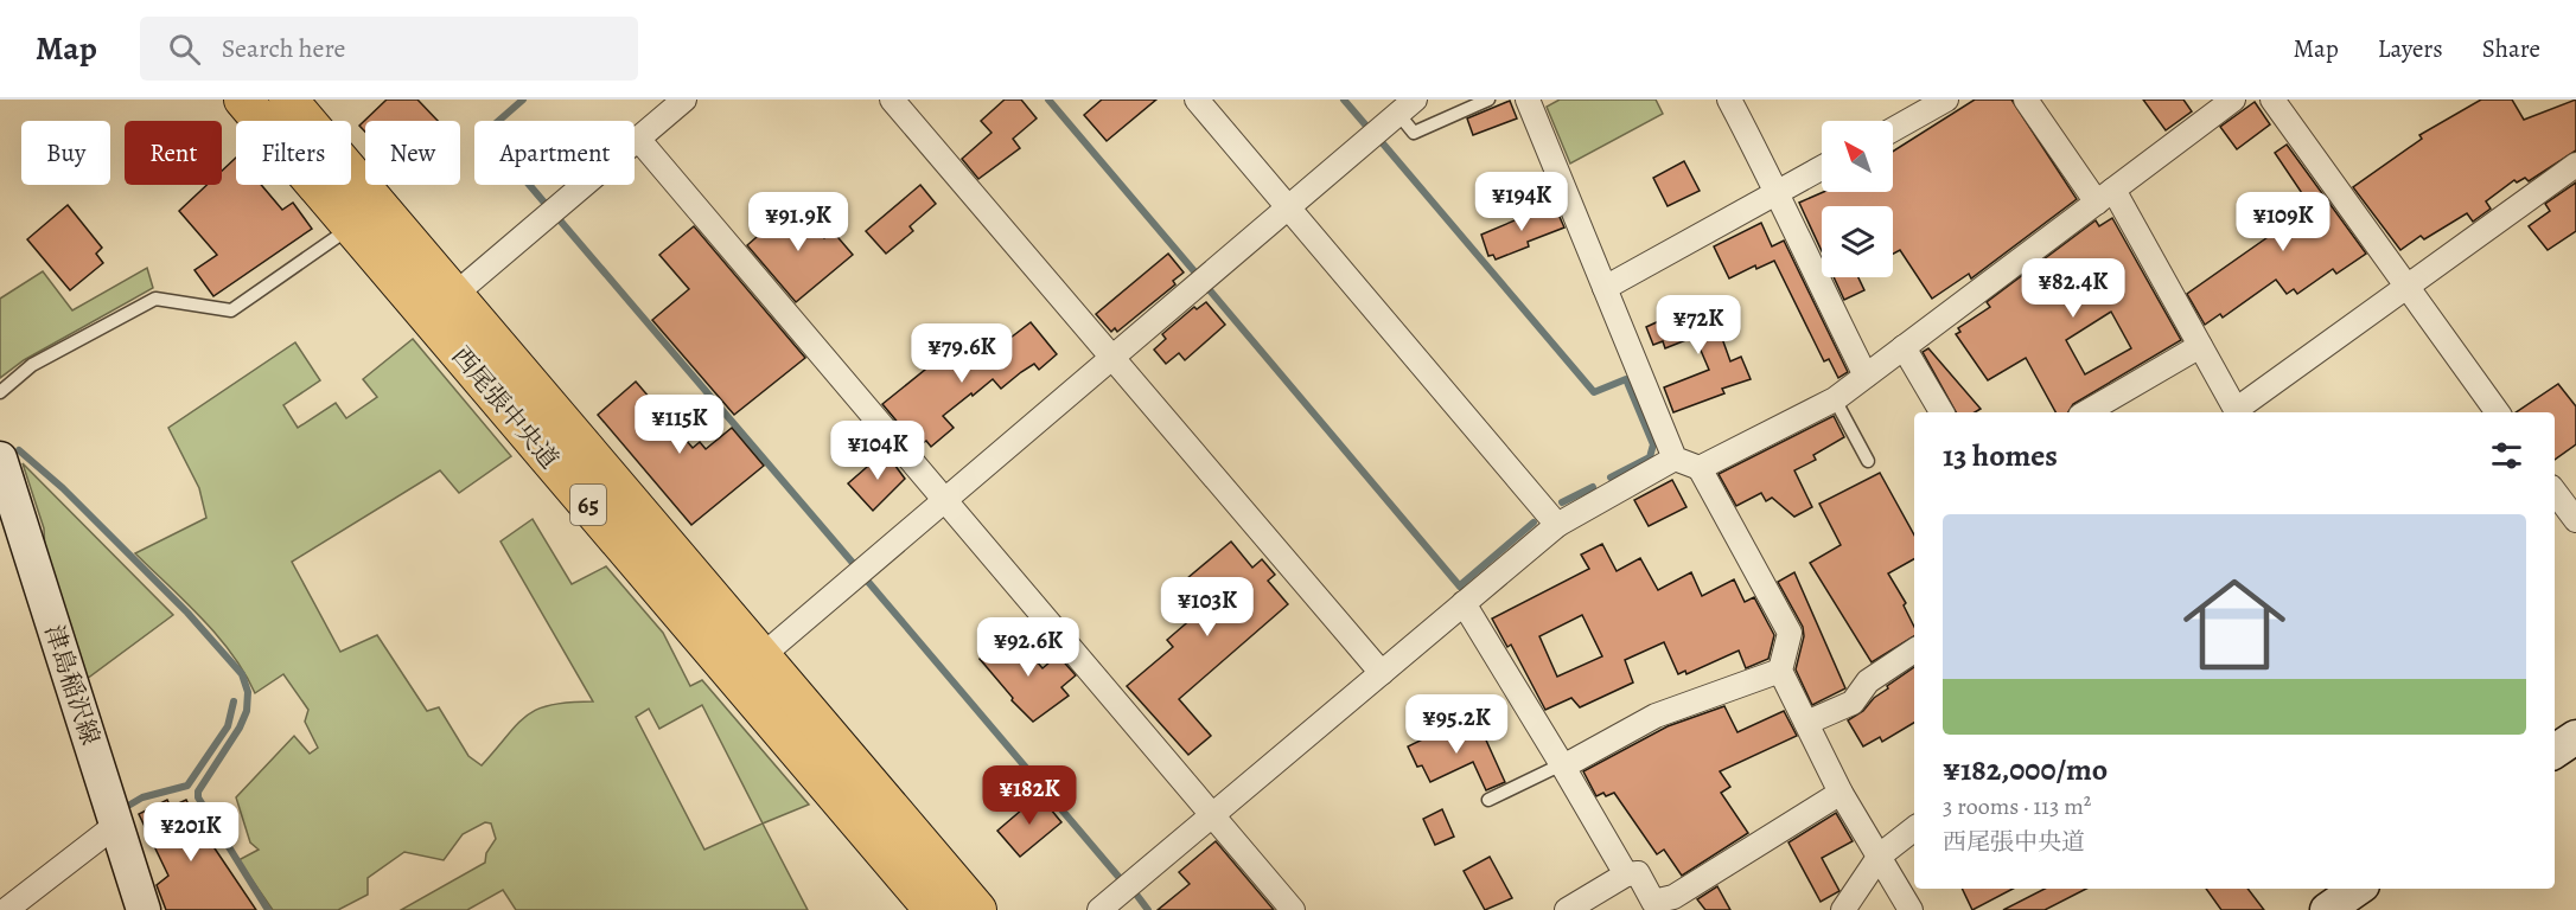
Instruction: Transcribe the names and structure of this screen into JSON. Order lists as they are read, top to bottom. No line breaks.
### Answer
{"streets":{"main road":["西尾張中央道","65","津島稲沢線"]},"north":"top left","page":{"header":"Map","search":"Search here","nav":["Map","Layers","Share"],"chip":["Buy","Rent","Filters","New","Apartment"],"price":["¥194K","¥91.9K","¥109K","¥82.4K","¥72K","¥79.6K","¥115K","¥104K","¥103K","¥92.6K","¥95.2K","¥182K","¥201K"],"heading":"13 homes","list":[{"name":"¥182,000/mo","note":"3 rooms · 113 m² · 西尾張中央道"}]}}
